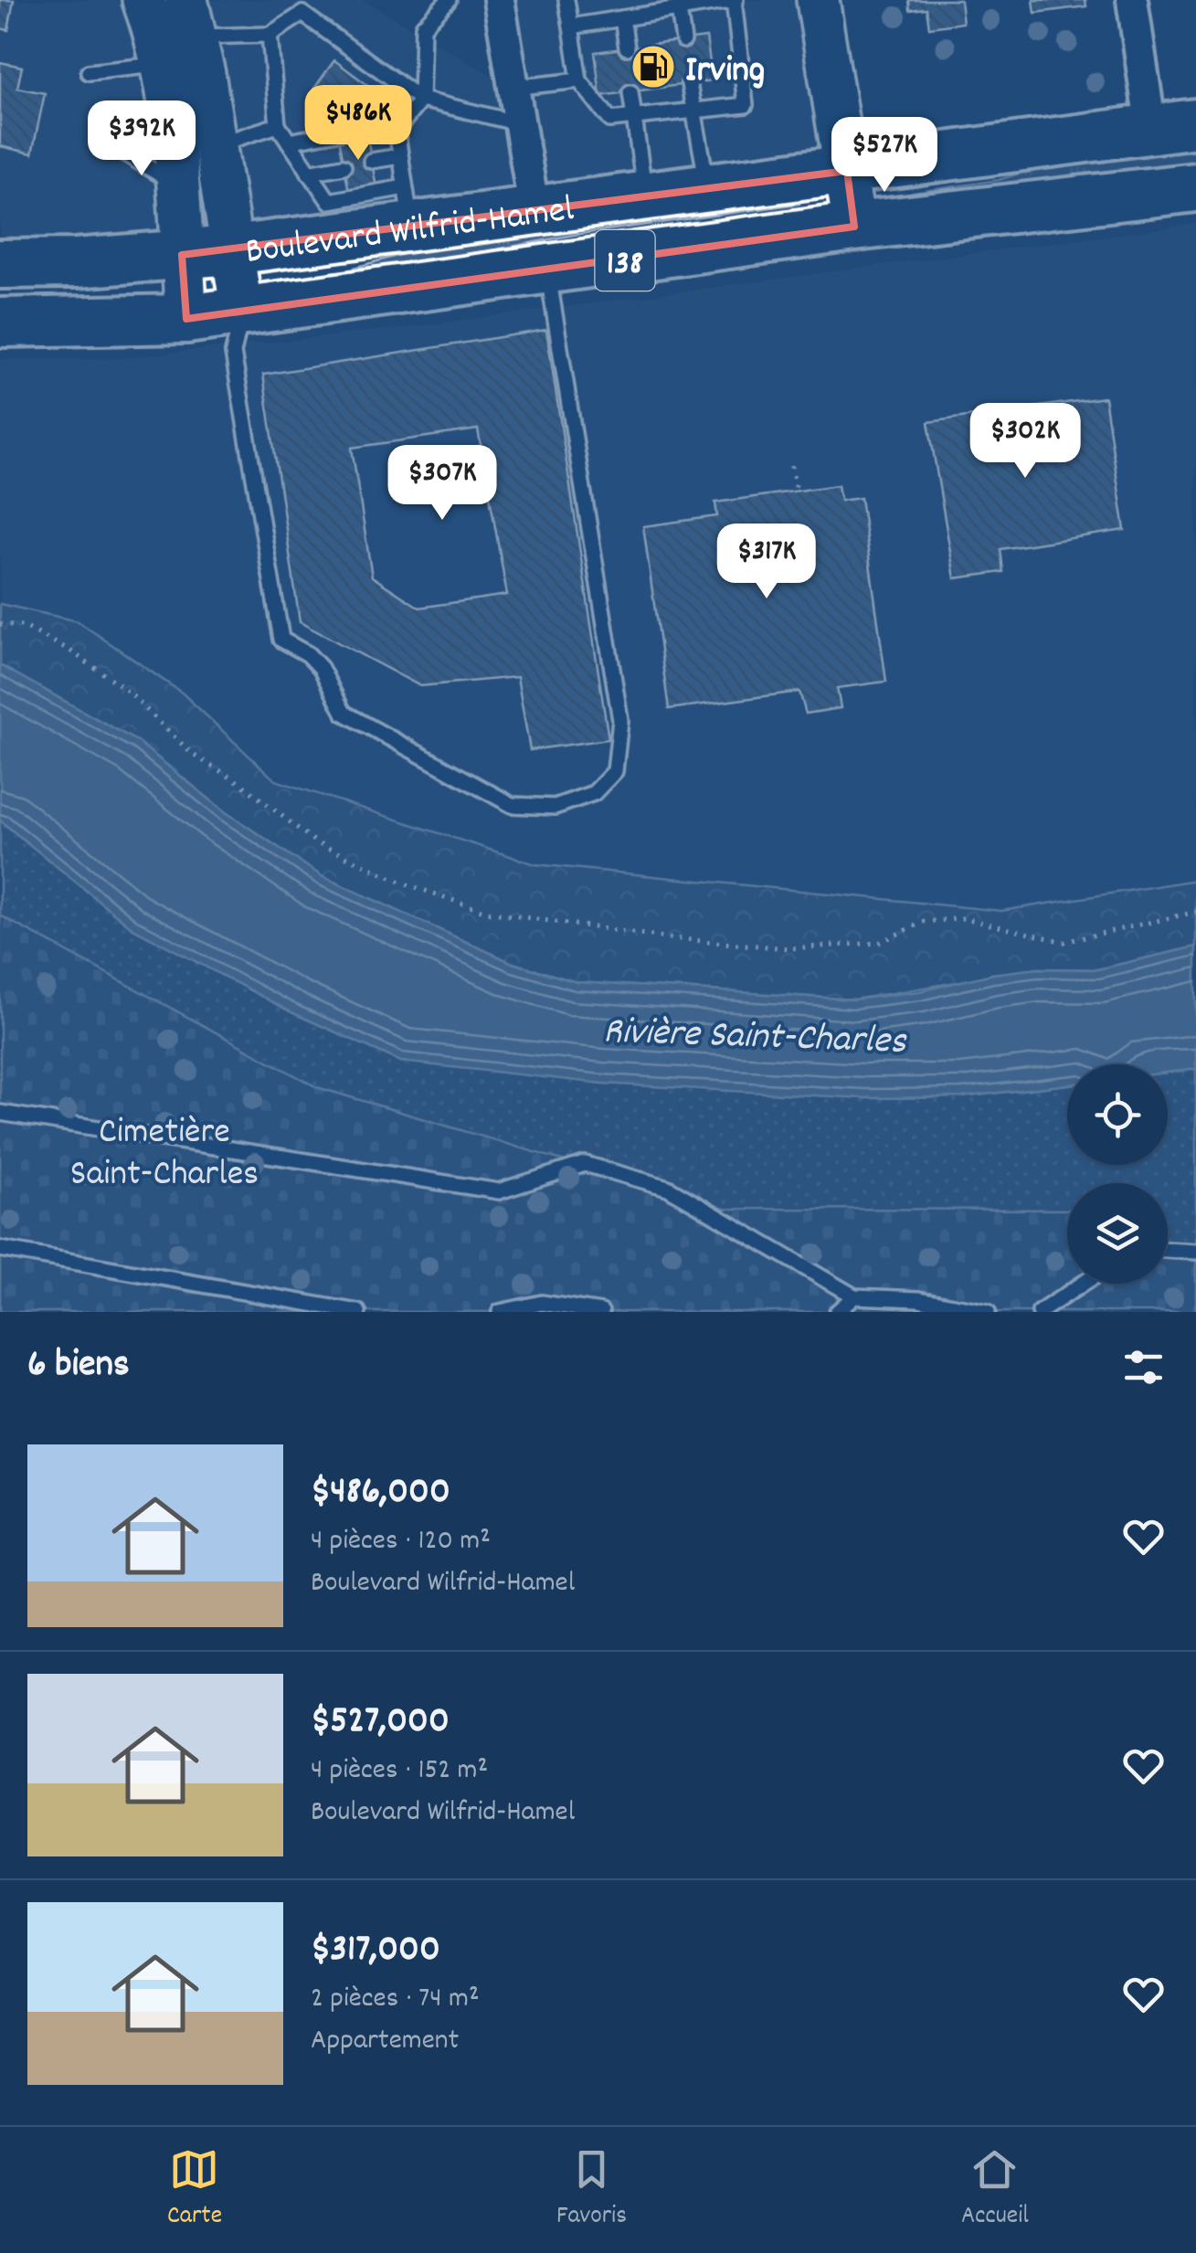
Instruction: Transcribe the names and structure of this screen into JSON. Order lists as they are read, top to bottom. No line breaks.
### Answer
{"streets":{"main road":["Boulevard Wilfrid-Hamel","138"]},"water":["Rivière Saint-Charles"],"parks":["Cimetière Saint-Charles"],"places":{"fuel station":["Irving"]},"page":{"price":["$486K","$392K","$527K","$302K","$307K","$317K"],"heading":"6 biens","list":[{"name":"$486,000","note":"4 pièces · 120 m² · Boulevard Wilfrid-Hamel"},{"name":"$527,000","note":"4 pièces · 152 m² · Boulevard Wilfrid-Hamel"},{"name":"$317,000","note":"2 pièces · 74 m² · Appartement"}],"tabs":["Carte","Favoris","Accueil"]}}
